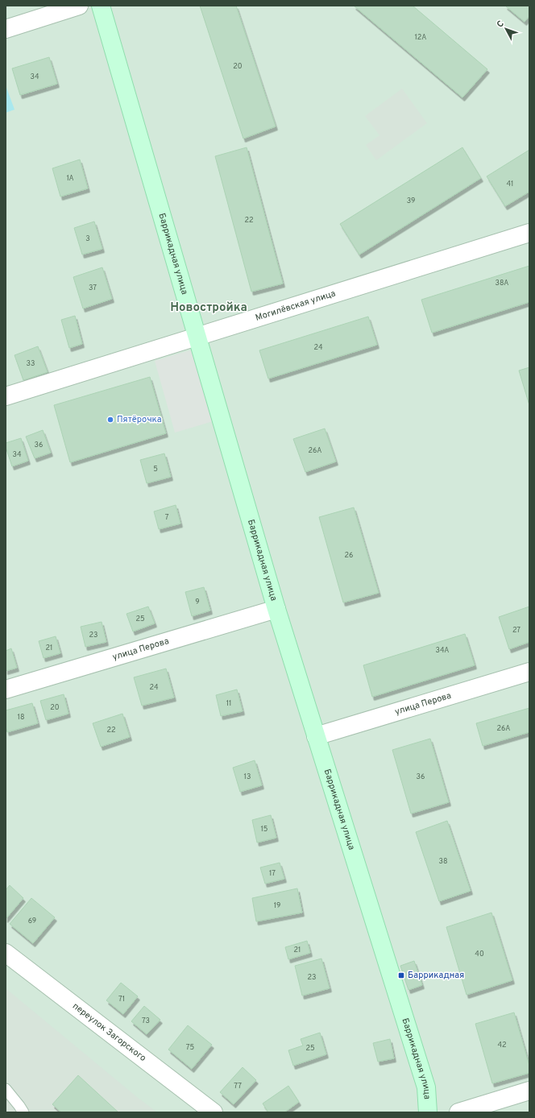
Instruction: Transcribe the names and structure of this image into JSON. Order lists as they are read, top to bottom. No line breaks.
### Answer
{"streets":{"main road":["Баррикадная улица"],"street":["Могилёвская улица","улица Перова","переулок Загорского"]},"crossings":[["Баррикадная улица","Могилёвская улица"],["Баррикадная улица","улица Перова"]],"districts":["Новостройка"],"places":{"other":["Пятёрочка"],"transit":["Баррикадная"]},"house_numbers":["12А","20","34","1А","41","39","22","3","38А","37","24","33","36","26А","34","5","7","26","9","25","27","23","21","34А","24","11","20","18","26А","22","13","36","15","38","17","19","69","21","40","23","71","73","42","75","25","77"],"north":"top left"}
